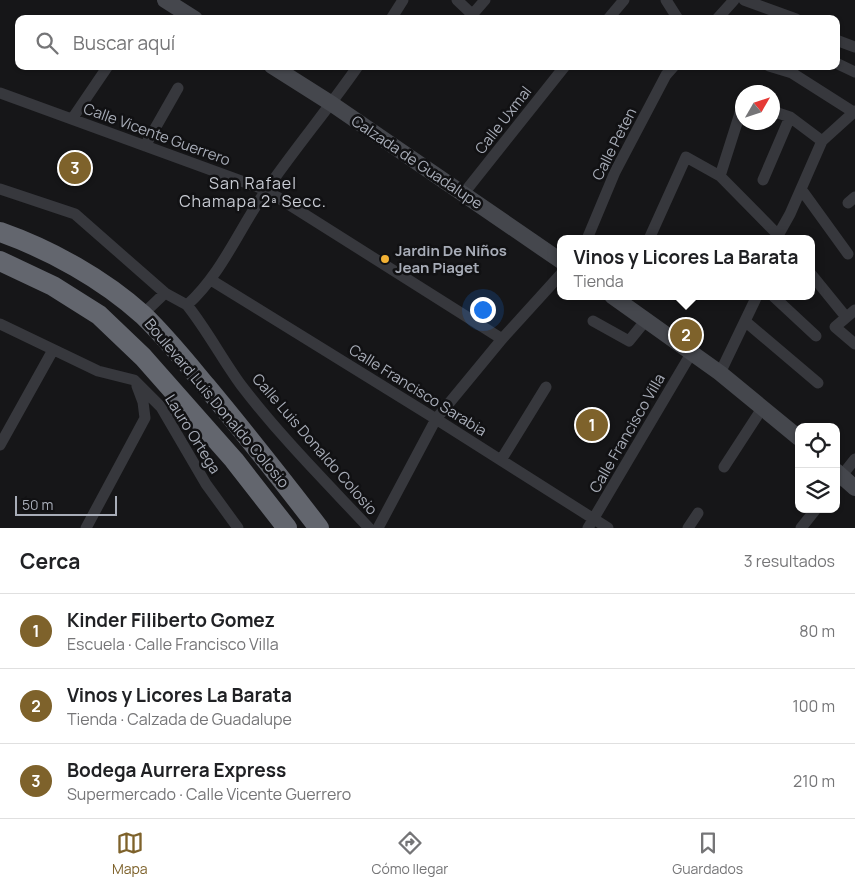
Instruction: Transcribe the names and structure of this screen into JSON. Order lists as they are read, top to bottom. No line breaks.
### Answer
{"streets":{"highway":["Boulevard Luis Donaldo Colosio"],"street":["Calle Uxmal","Calle Vicente Guerrero","Calle Peten","Calzada de Guadalupe","Calle Francisco Sarabia","Calle Francisco Villa","Lauro Ortega","Calle Luis Donaldo Colosio"]},"crossings":[["Calle Uxmal","Calzada de Guadalupe"],["Calle Francisco Sarabia","Calle Francisco Villa"]],"districts":["San Rafael Chamapa 2ª Secc."],"places":["Jardin De Niños Jean Piaget"],"scale_bar":"50 m","north":"top right","page":{"search":"Buscar aquí","pins":["3","2","1"],"popup":["Vinos y Licores La Barata","Tienda"],"scale":"50 m","heading":["Cerca","3 resultados"],"list":[{"mark":"1","name":"Kinder Filiberto Gomez","note":"Escuela · Calle Francisco Villa","value":"80 m"},{"mark":"2","name":"Vinos y Licores La Barata","note":"Tienda · Calzada de Guadalupe","value":"100 m"},{"mark":"3","name":"Bodega Aurrera Express","note":"Supermercado · Calle Vicente Guerrero","value":"210 m"}],"nav":["Mapa","Cómo llegar","Guardados"]}}
